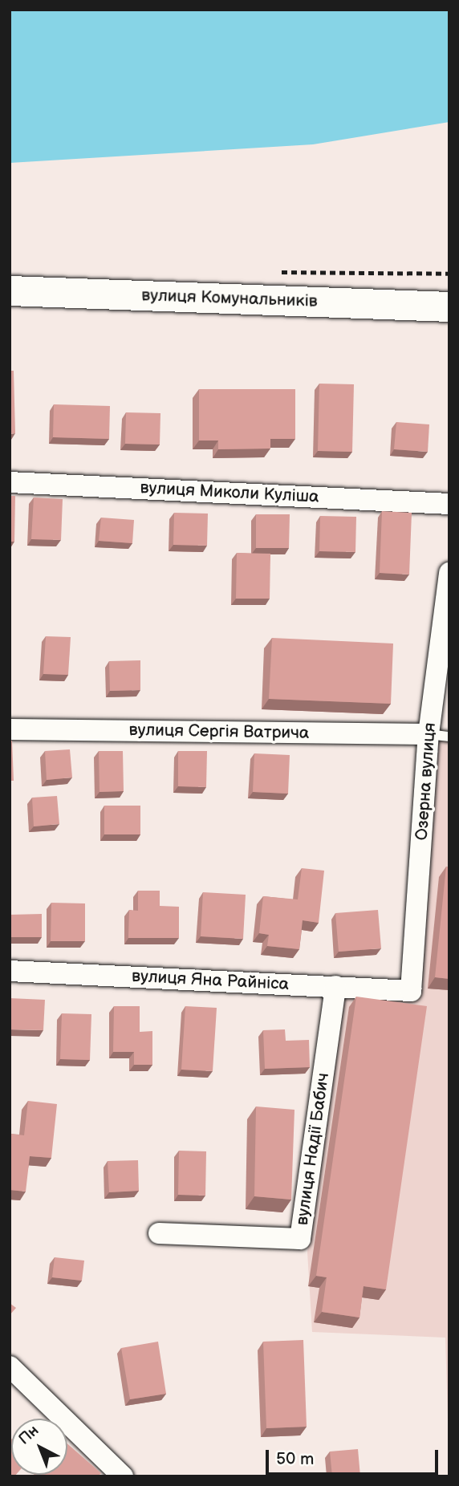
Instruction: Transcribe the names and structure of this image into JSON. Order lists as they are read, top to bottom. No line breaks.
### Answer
{"streets":{"street":["вулиця Комунальників","вулиця Миколи Куліша","вулиця Сергія Ватрича","Озерна вулиця","вулиця Яна Райніса","вулиця Надії Бабич"]},"crossings":[["вулиця Сергія Ватрича","Озерна вулиця"],["Озерна вулиця","вулиця Яна Райніса"],["вулиця Яна Райніса","вулиця Надії Бабич"]],"scale_bar":"50 m","north":"top left"}
